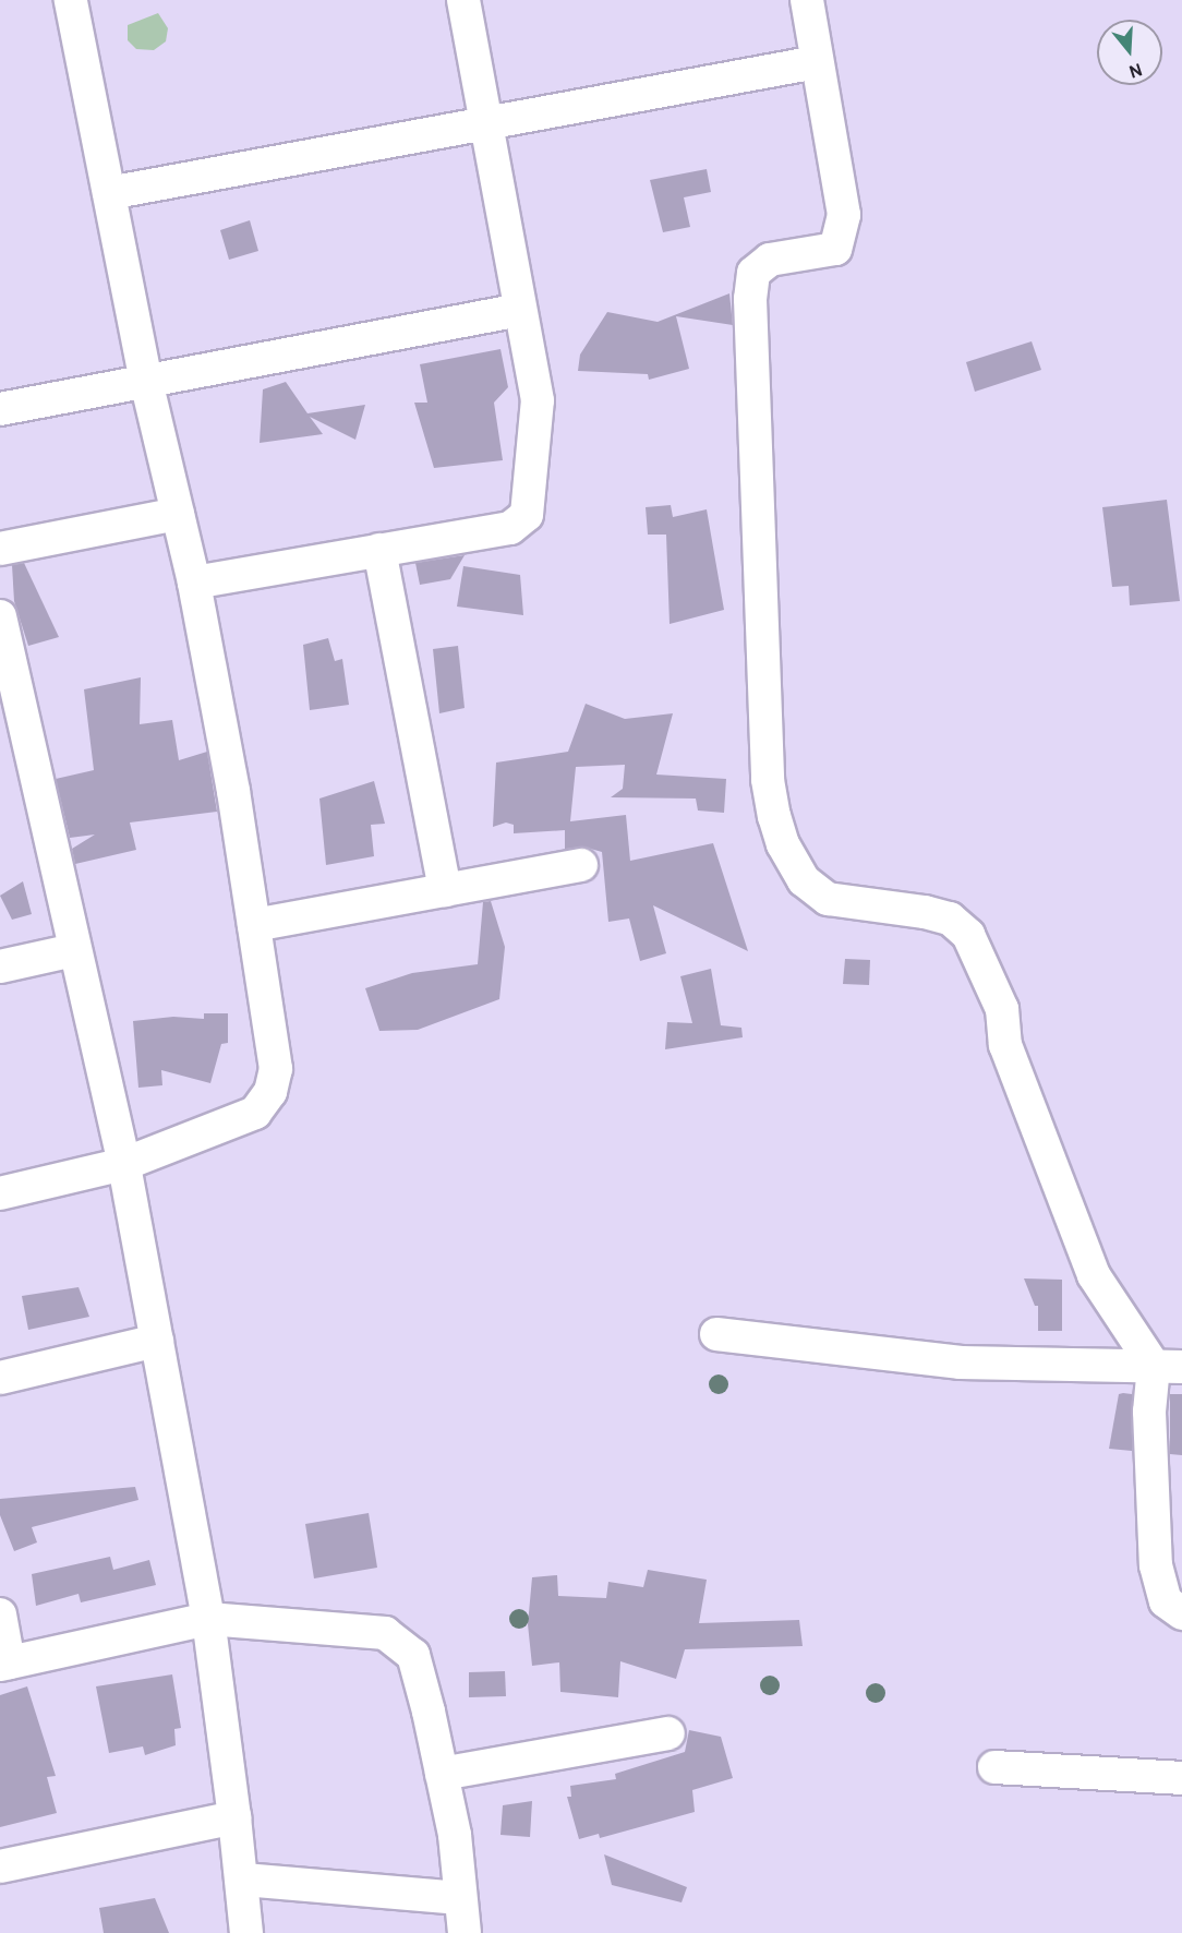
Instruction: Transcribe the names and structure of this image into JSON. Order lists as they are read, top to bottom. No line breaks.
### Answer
{"north":"bottom"}
